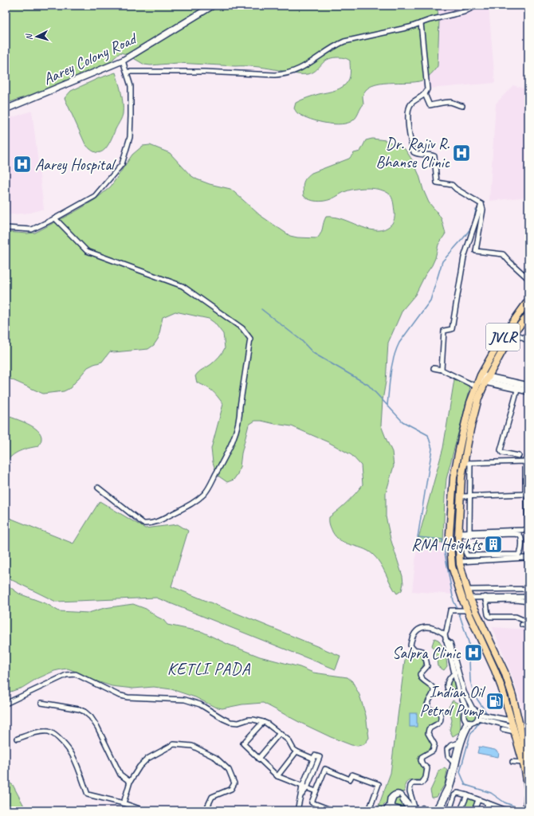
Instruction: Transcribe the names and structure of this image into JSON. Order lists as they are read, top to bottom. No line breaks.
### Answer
{"streets":{"main road":["Aarey Colony Road","JVLR"]},"districts":["KETLI PADA"],"places":{"hospital":["Dr. Rajiv R. Bhanse Clinic","Aarey Hospital","Salpra Clinic"],"building":["RNA Heights"],"fuel station":["Indian Oil Petrol Pump"]},"north":"left"}
